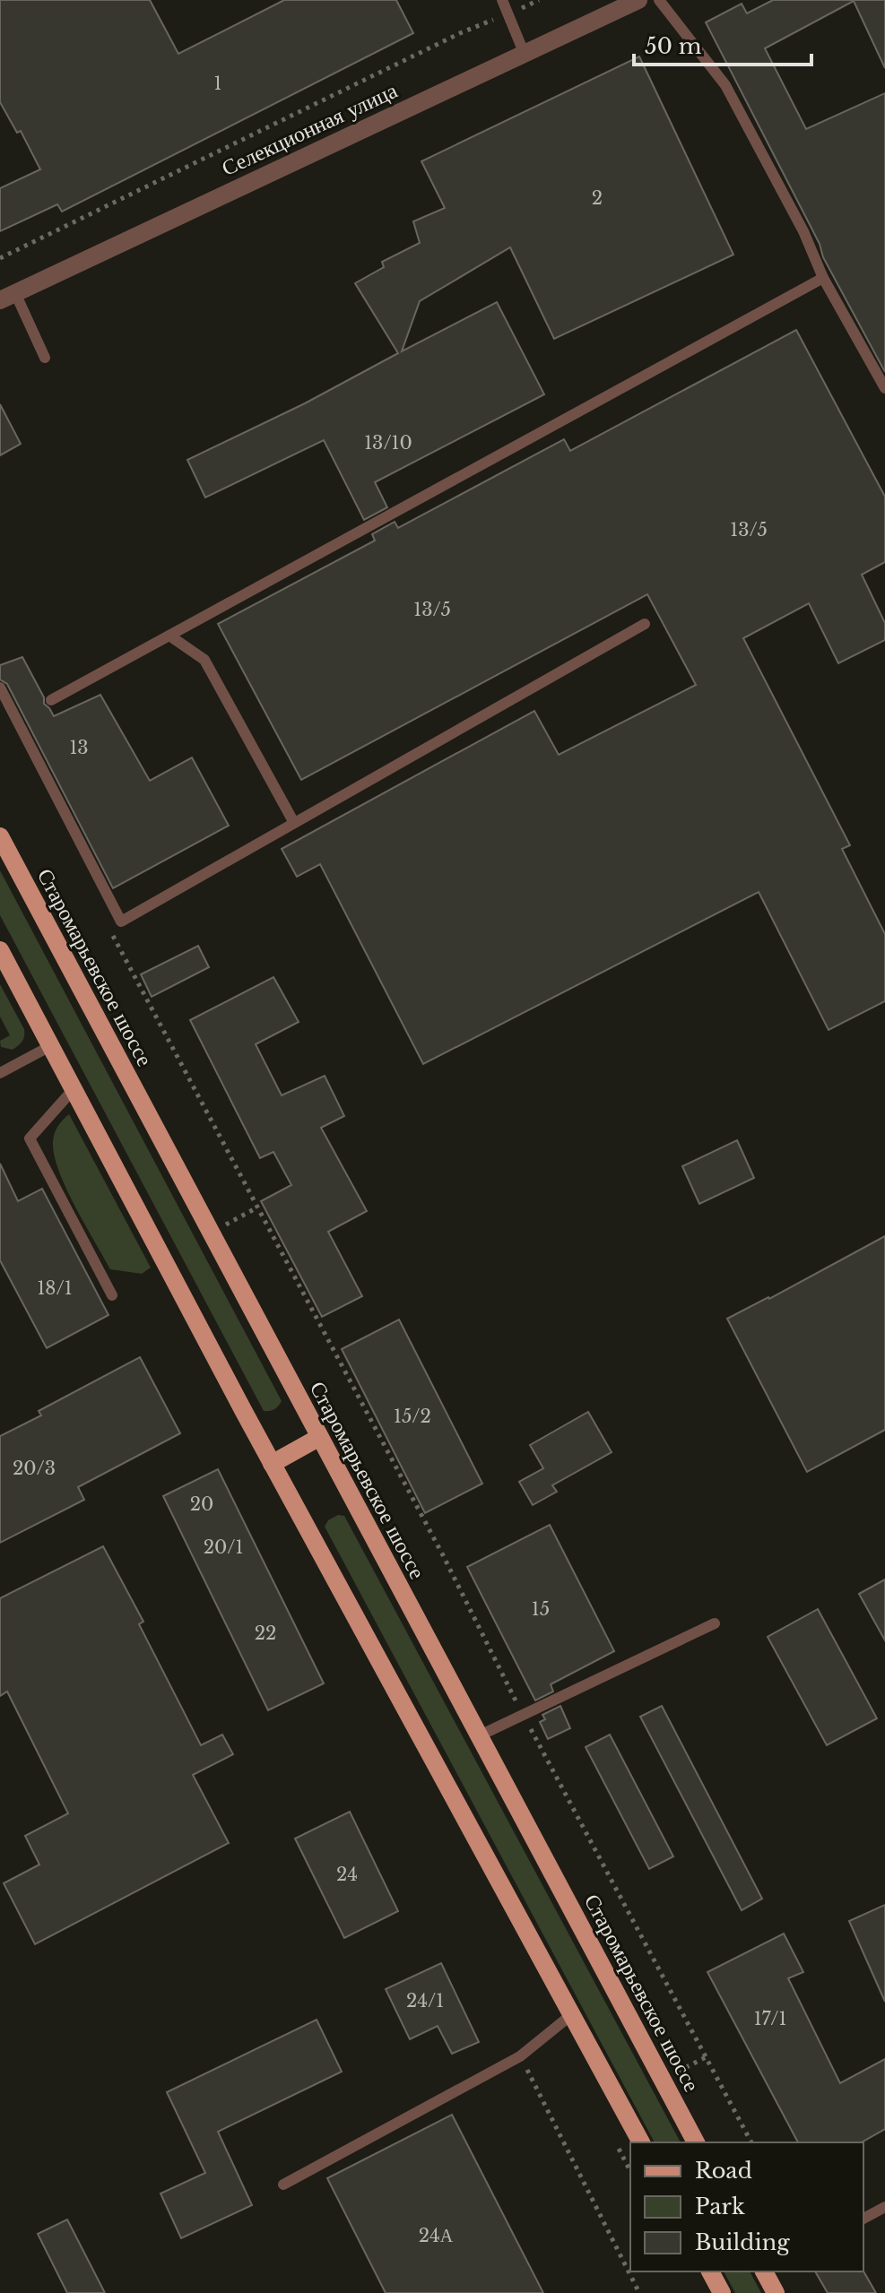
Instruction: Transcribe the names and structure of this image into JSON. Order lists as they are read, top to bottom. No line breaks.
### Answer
{"streets":{"main road":["Старомарьевское шоссе"],"street":["Селекционная улица"]},"house_numbers":["1","2","13/10","13/5","13/5","13","18/1","15/2","20/3","20","20/1","15","22","24","24/1","17/1","24А"],"legend":["Road","Park","Building"],"scale_bar":"50 m"}
